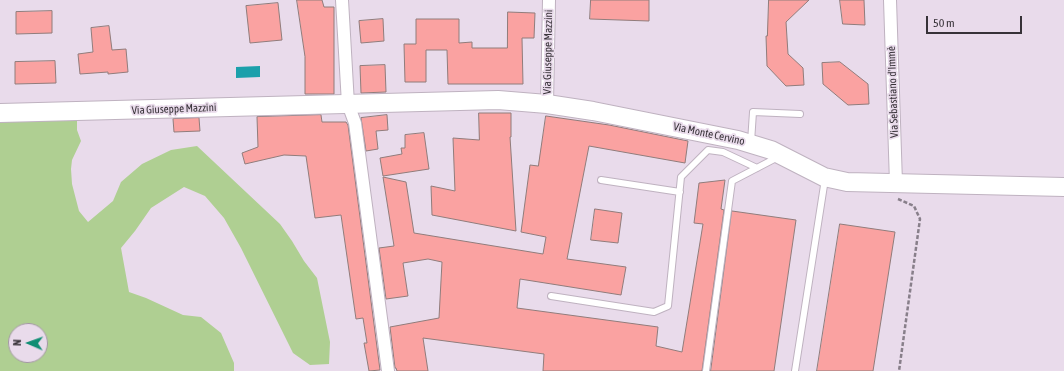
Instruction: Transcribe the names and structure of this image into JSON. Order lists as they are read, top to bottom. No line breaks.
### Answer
{"streets":{"street":["Via Giuseppe Mazzini","Via Sebastiano d'Immè","Via Monte Cervino"]},"crossings":[["Via Giuseppe Mazzini","Via Monte Cervino"],["Via Sebastiano d'Immè","Via Monte Cervino"]],"scale_bar":"50 m","north":"left"}
